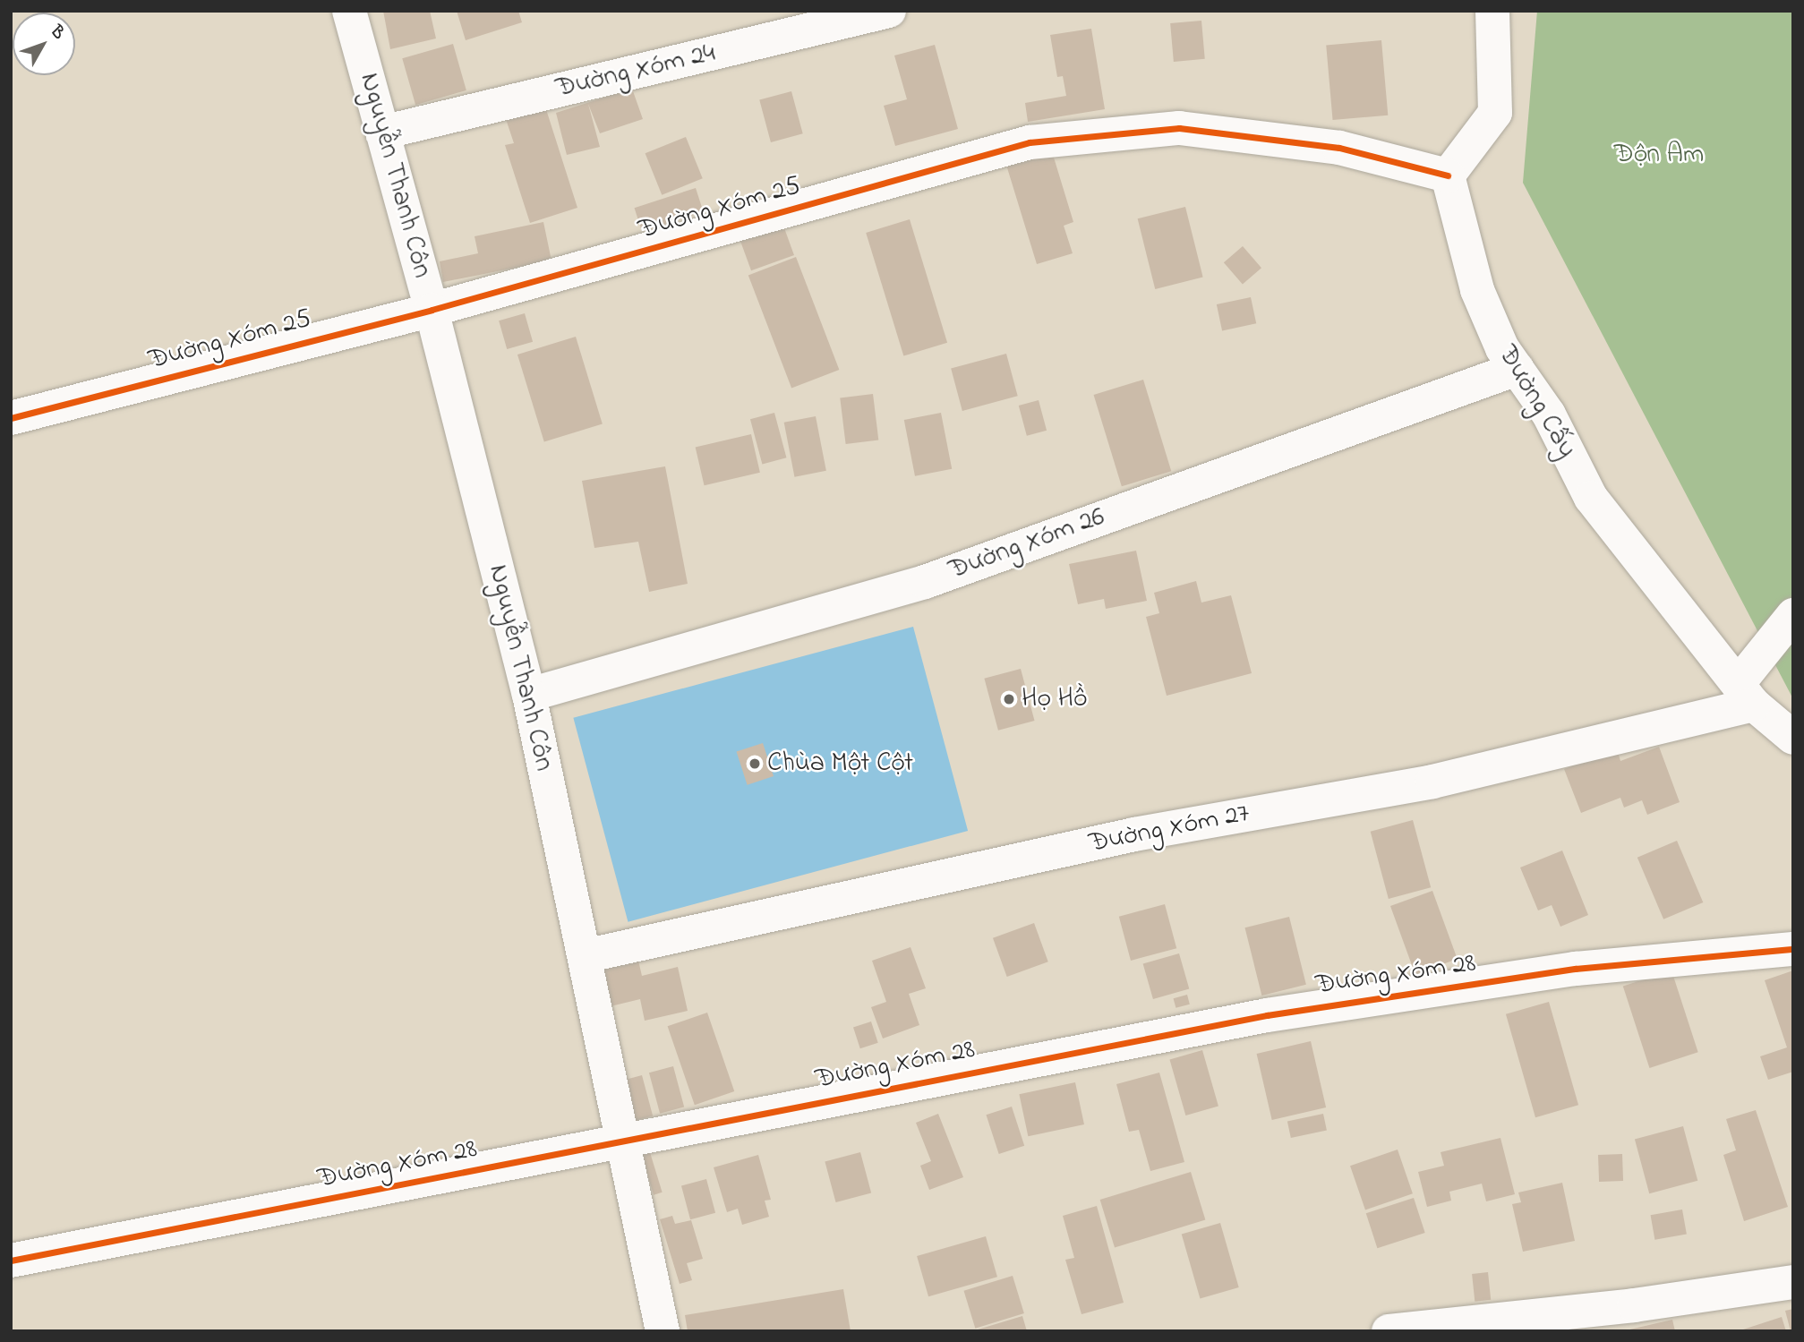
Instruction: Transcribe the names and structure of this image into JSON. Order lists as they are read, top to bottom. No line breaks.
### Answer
{"streets":{"street":["Đường Xóm 24","Nguyễn Thanh Côn","Đường Xóm 25","Đường Cấy","Đường Xóm 26","Đường Xóm 27","Đường Xóm 28"]},"crossings":[["Đường Xóm 24","Nguyễn Thanh Côn"],["Nguyễn Thanh Côn","Đường Xóm 25"],["Nguyễn Thanh Côn","Đường Xóm 26"],["Nguyễn Thanh Côn","Đường Xóm 27"],["Nguyễn Thanh Côn","Đường Xóm 28"],["Đường Xóm 25","Đường Cấy"],["Đường Cấy","Đường Xóm 26"],["Đường Cấy","Đường Xóm 27"]],"parks":["Độn Am"],"places":["Họ Hồ","Chùa Một Cột"],"north":"top right"}
